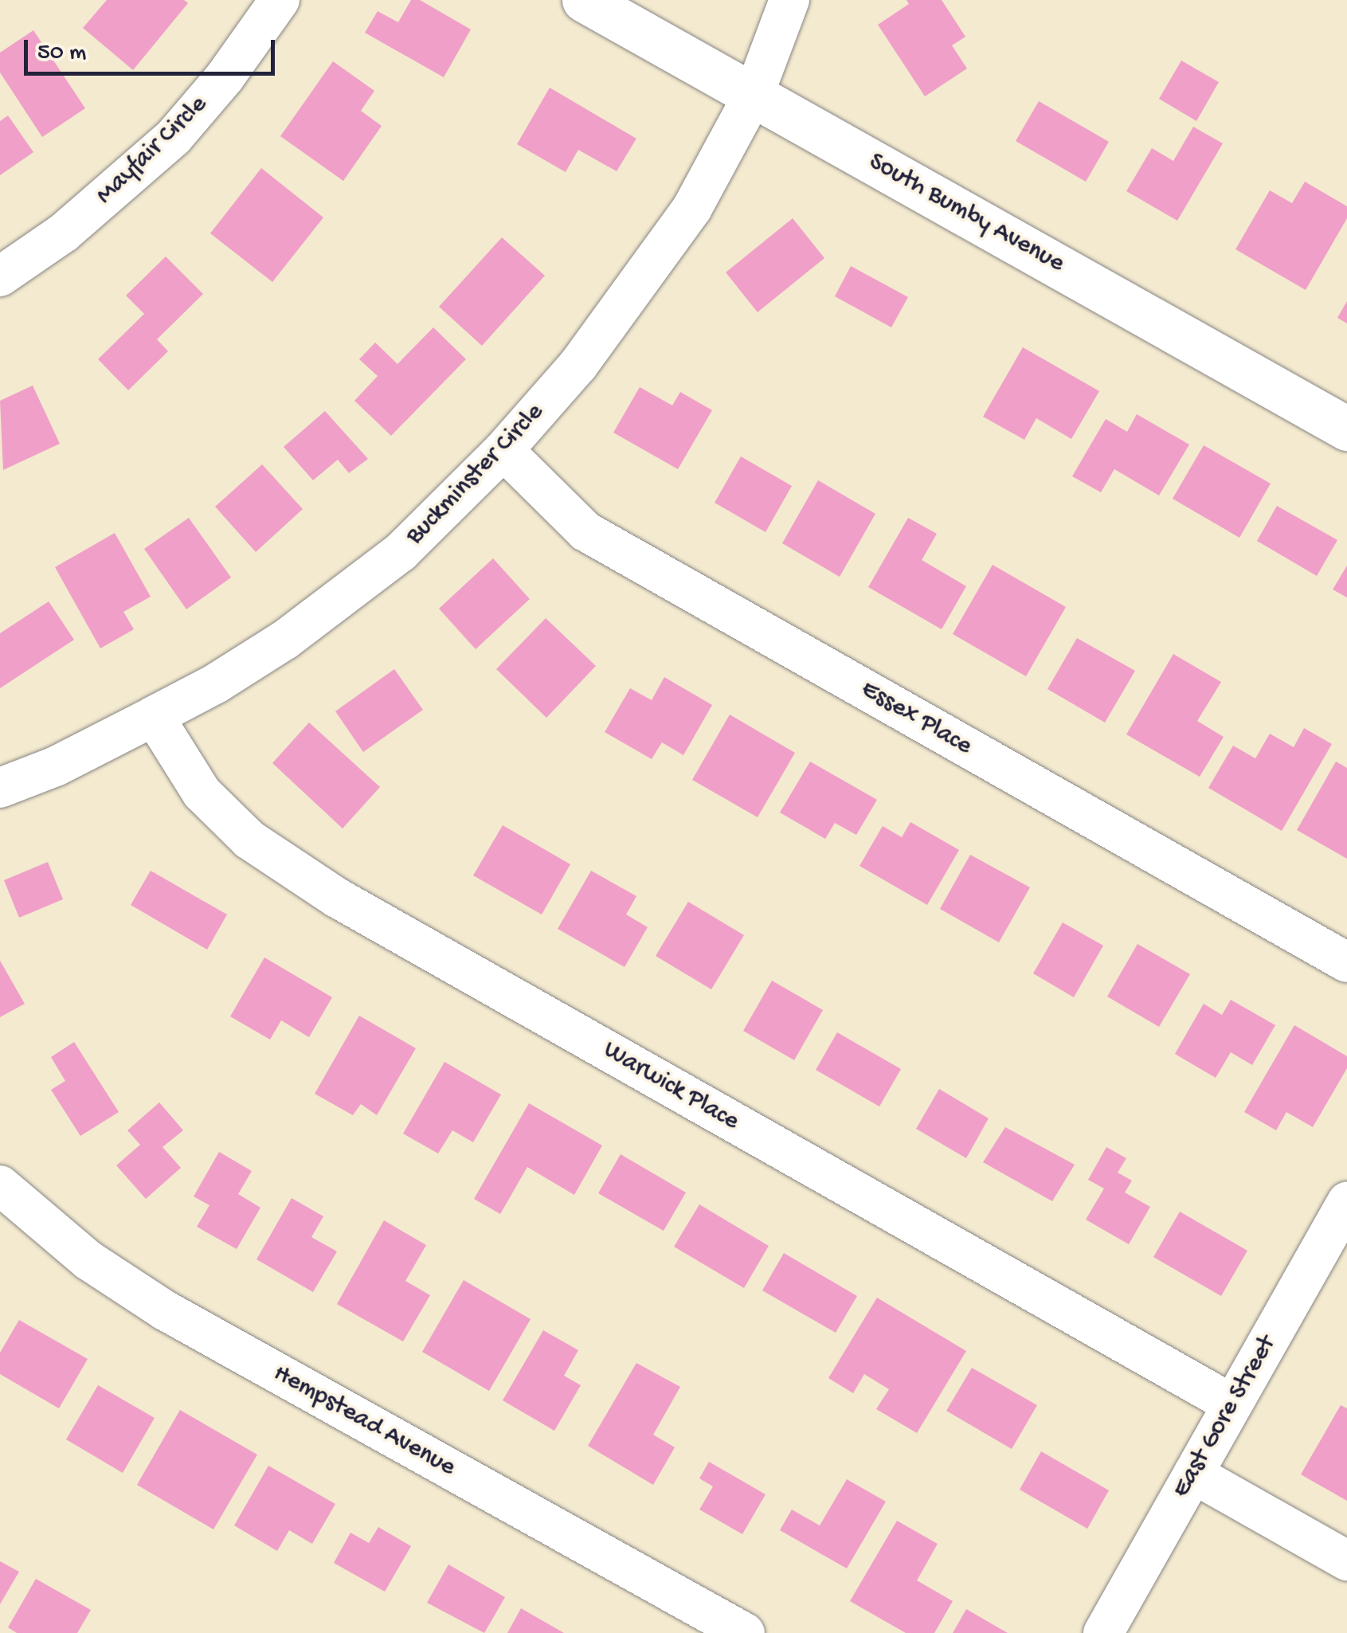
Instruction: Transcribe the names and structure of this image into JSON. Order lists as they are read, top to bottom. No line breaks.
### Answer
{"streets":{"street":["Mayfair Circle","South Bumby Avenue","Buckminster Circle","Essex Place","Warwick Place","East Gore Street","Hempstead Avenue"]},"crossings":[["South Bumby Avenue","Buckminster Circle"],["Buckminster Circle","Essex Place"],["Buckminster Circle","Warwick Place"],["Warwick Place","East Gore Street"]],"scale_bar":"50 m"}
